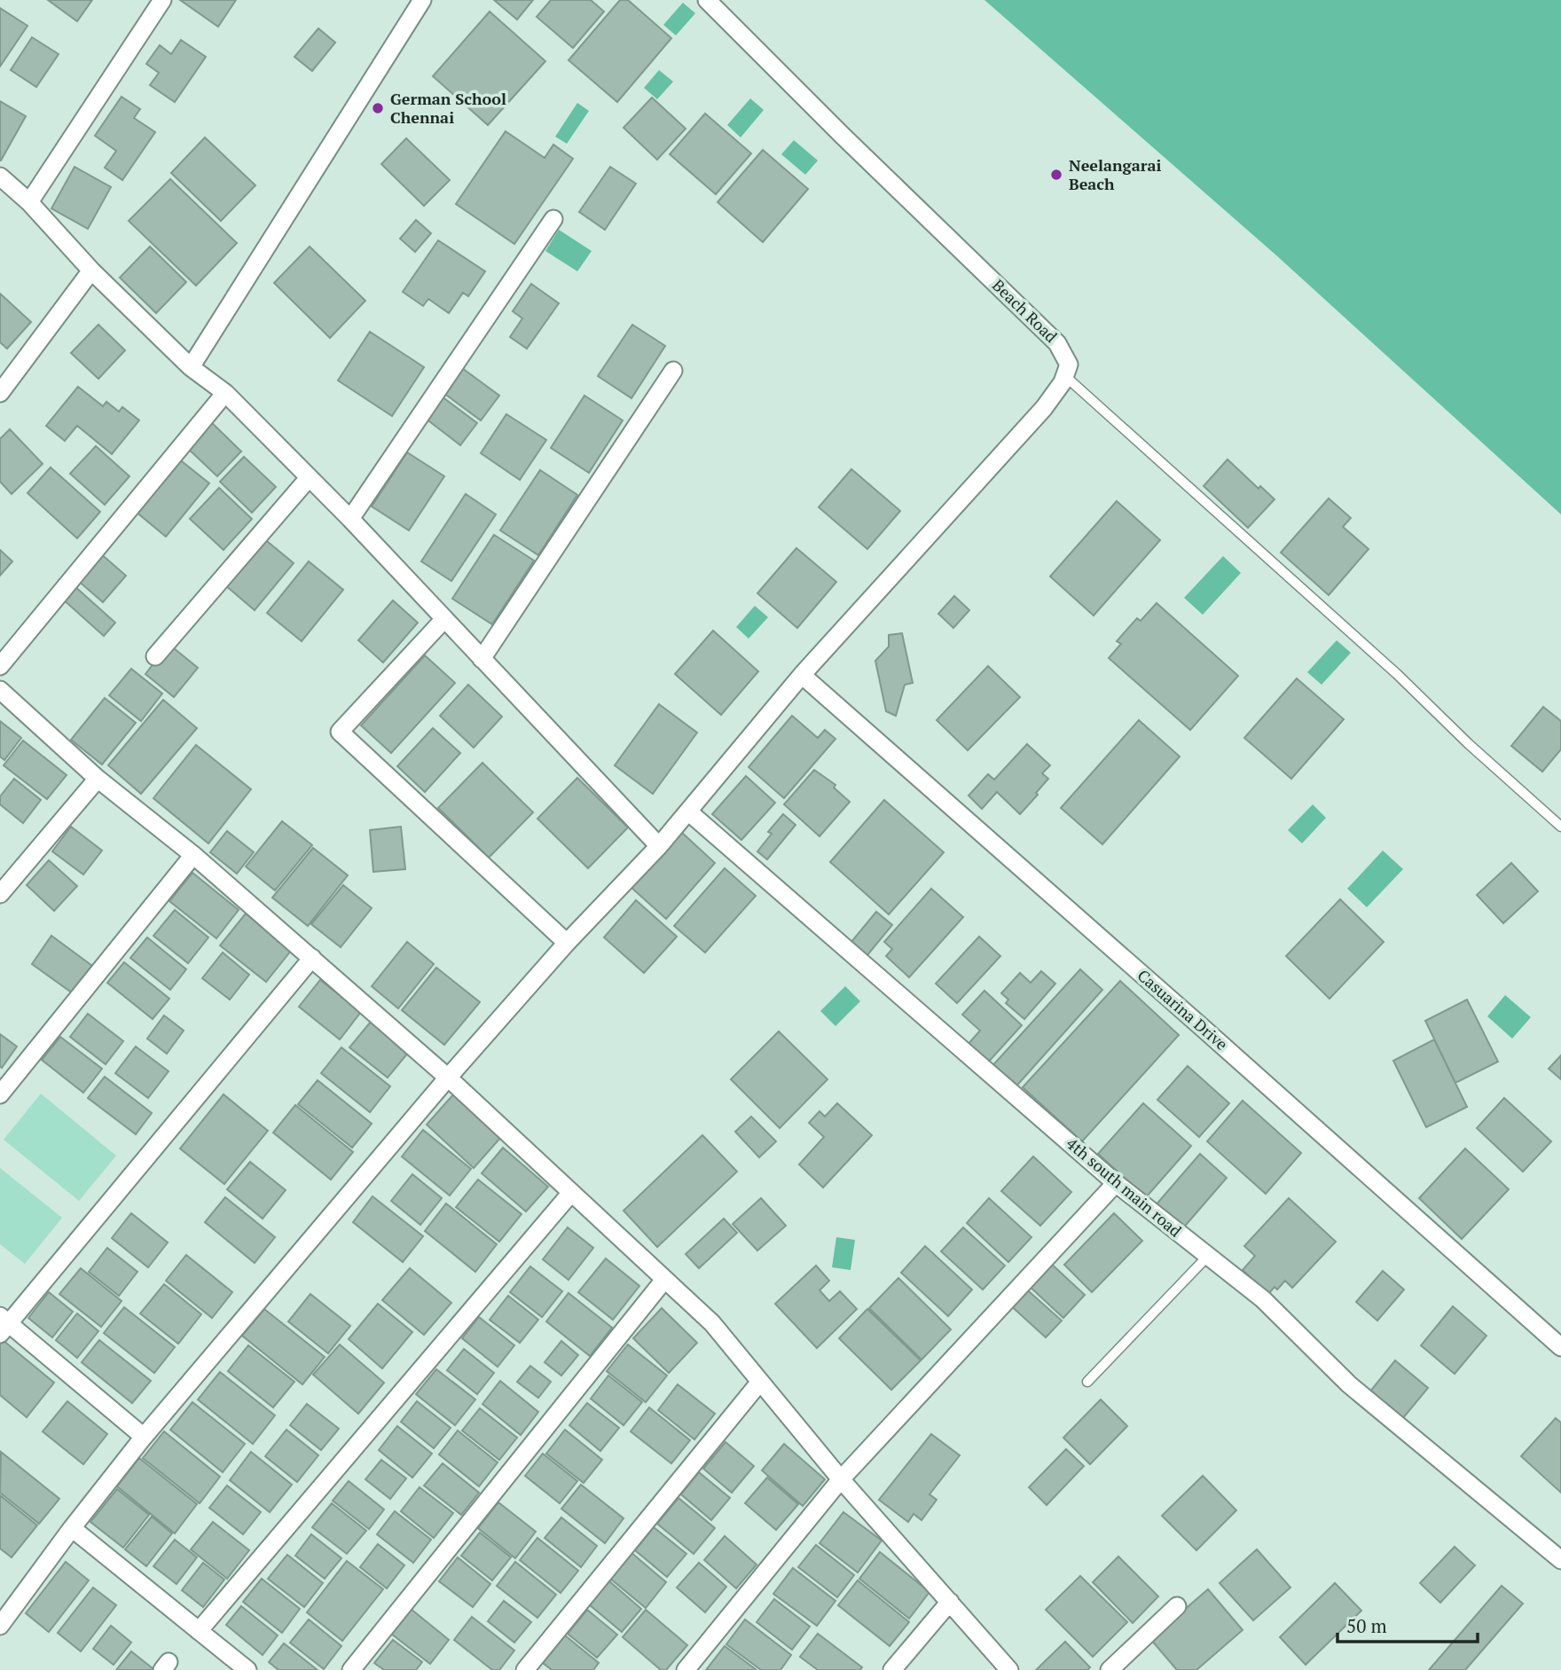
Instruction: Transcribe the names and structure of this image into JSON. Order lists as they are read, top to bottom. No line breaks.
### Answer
{"streets":{"street":["Beach Road","Casuarina Drive","4th south main road"]},"places":["German School Chennai","Neelangarai Beach"],"scale_bar":"50 m"}
